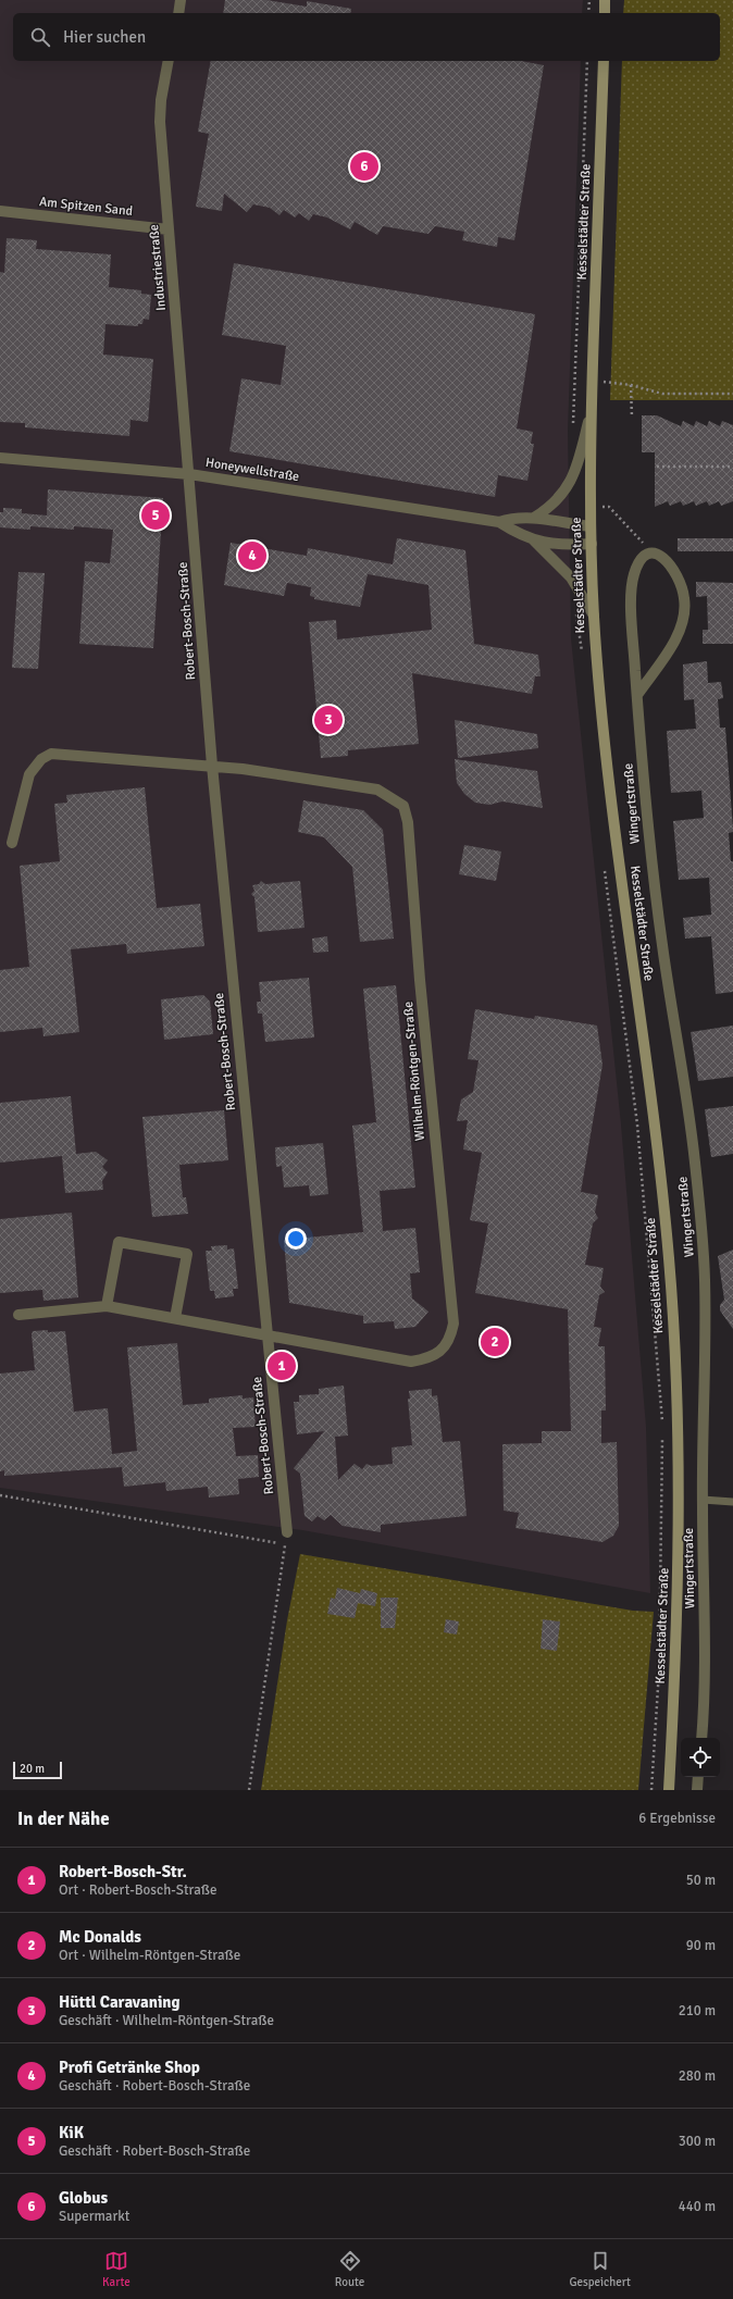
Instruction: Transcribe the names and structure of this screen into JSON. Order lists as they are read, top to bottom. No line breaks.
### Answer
{"streets":{"main road":["Kesselstädter Straße"],"street":["Am Spitzen Sand","Industriestraße","Honeywellstraße","Robert-Bosch-Straße","Wingertstraße","Wilhelm-Röntgen-Straße"]},"crossings":[["Am Spitzen Sand","Industriestraße"],["Kesselstädter Straße","Honeywellstraße"],["Industriestraße","Honeywellstraße"],["Industriestraße","Robert-Bosch-Straße"],["Honeywellstraße","Robert-Bosch-Straße"],["Robert-Bosch-Straße","Wilhelm-Röntgen-Straße"]],"scale_bar":"20 m","page":{"search":"Hier suchen","pins":["6","5","4","3","2","1"],"scale":"20 m","heading":["In der Nähe","6 Ergebnisse"],"list":[{"mark":"1","name":"Robert-Bosch-Str.","note":"Ort · Robert-Bosch-Straße","value":"50 m"},{"mark":"2","name":"Mc Donalds","note":"Ort · Wilhelm-Röntgen-Straße","value":"90 m"},{"mark":"3","name":"Hüttl Caravaning","note":"Geschäft · Wilhelm-Röntgen-Straße","value":"210 m"},{"mark":"4","name":"Profi Getränke Shop","note":"Geschäft · Robert-Bosch-Straße","value":"280 m"},{"mark":"5","name":"KiK","note":"Geschäft · Robert-Bosch-Straße","value":"300 m"},{"mark":"6","name":"Globus","note":"Supermarkt","value":"440 m"}],"nav":["Karte","Route","Gespeichert"]}}
